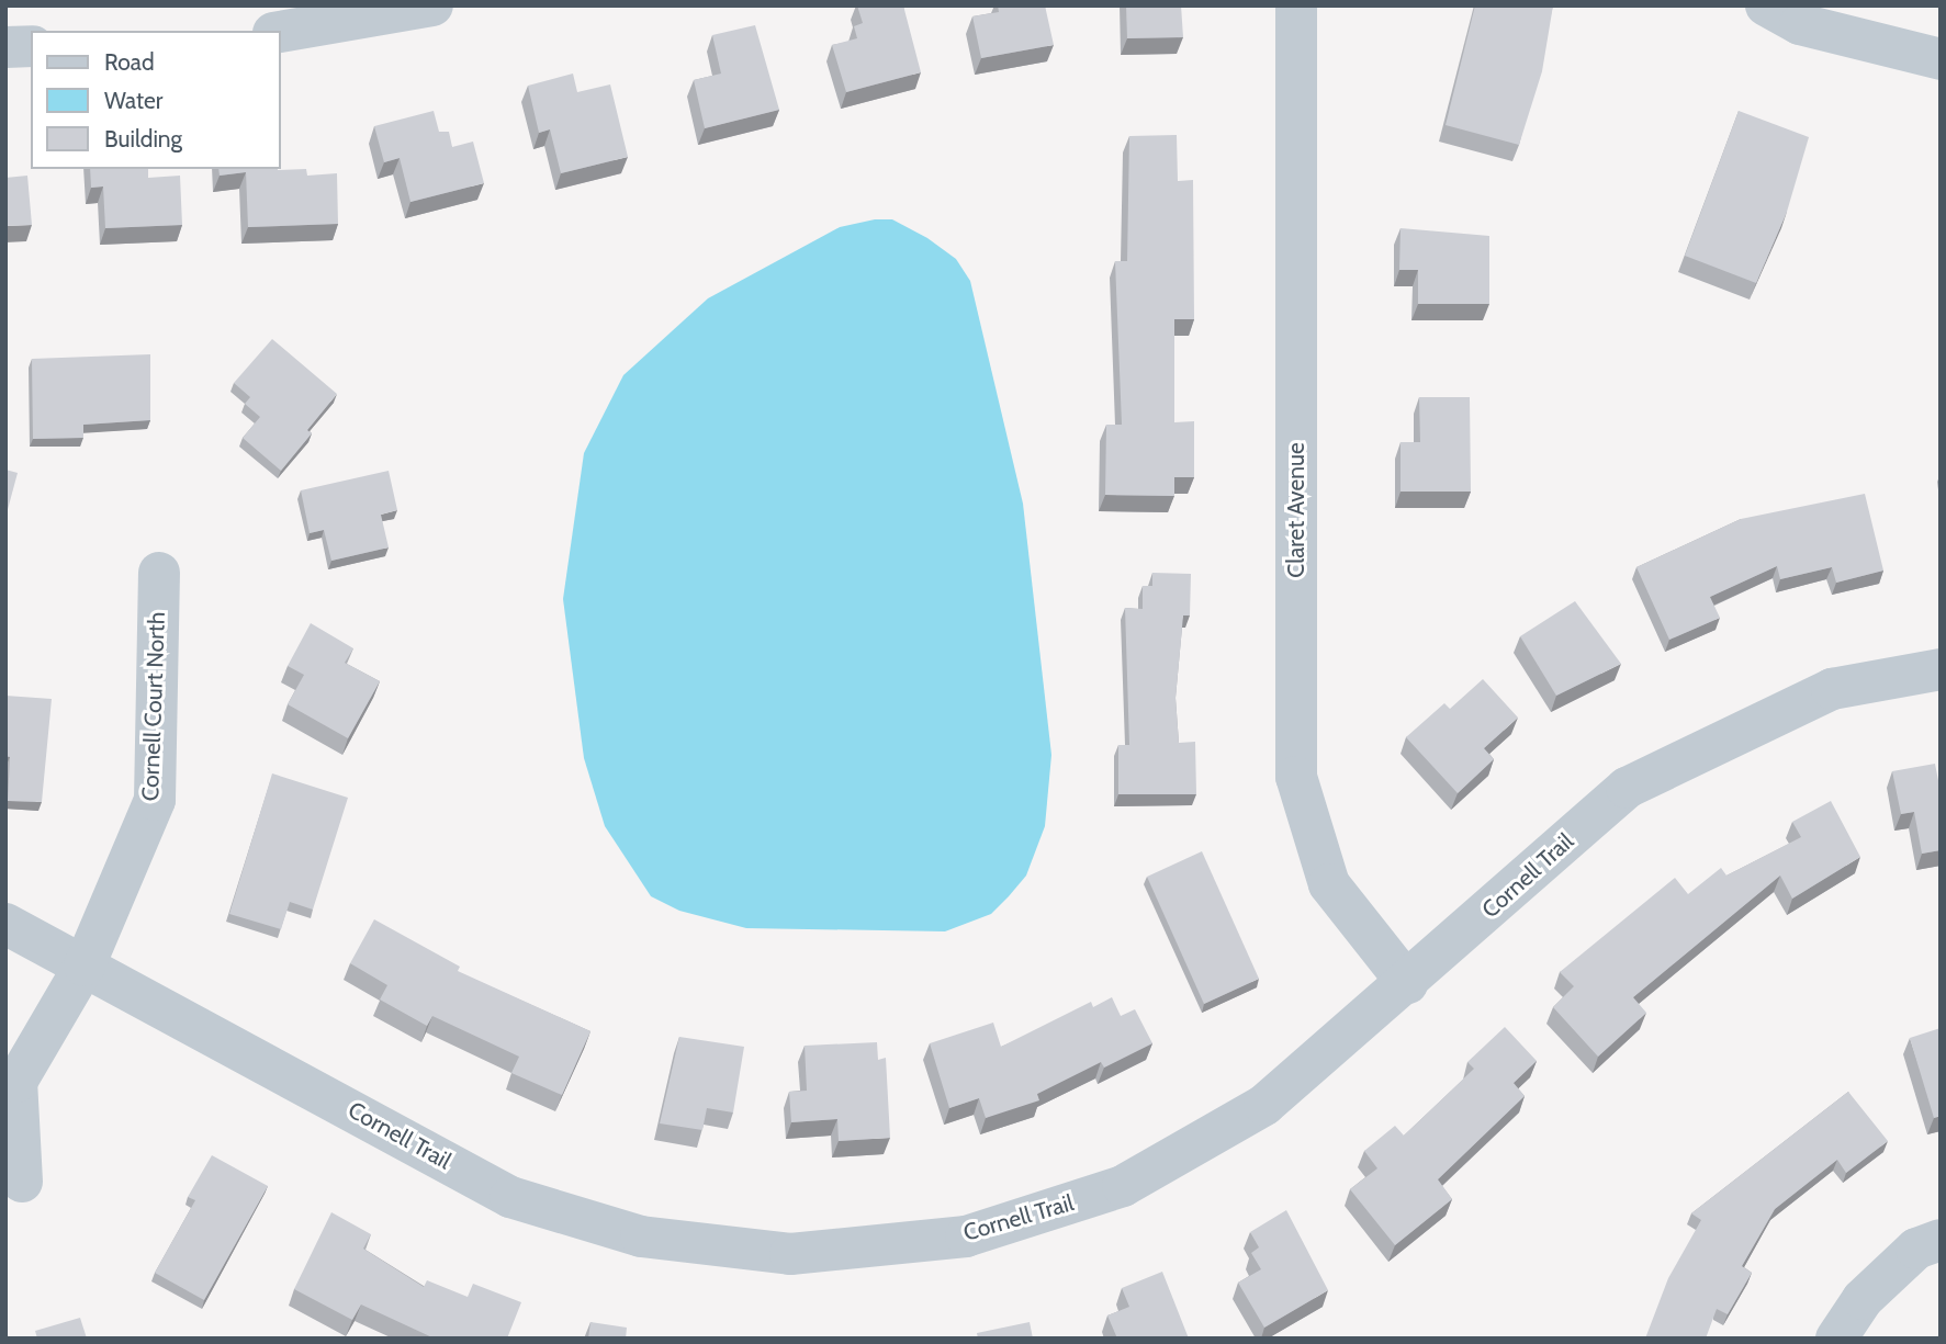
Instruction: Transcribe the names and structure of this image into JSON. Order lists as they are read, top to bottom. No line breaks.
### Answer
{"streets":{"street":["Claret Avenue","Cornell Court North","Cornell Trail"]},"crossings":[["Claret Avenue","Cornell Trail"],["Cornell Court North","Cornell Trail"]],"legend":["Road","Water","Building"]}
